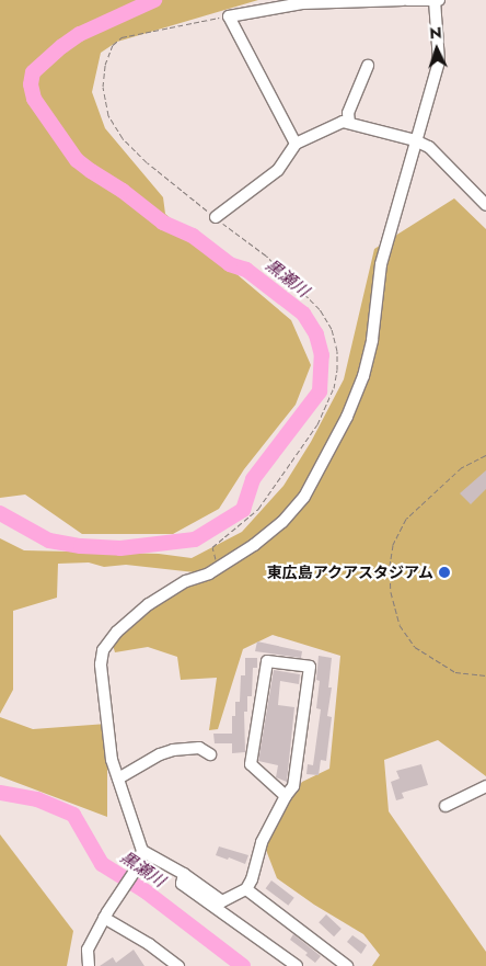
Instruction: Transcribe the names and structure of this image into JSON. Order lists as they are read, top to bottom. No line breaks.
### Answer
{"water":["黒瀬川"],"places":["東広島アクアスタジアム"],"north":"top"}
